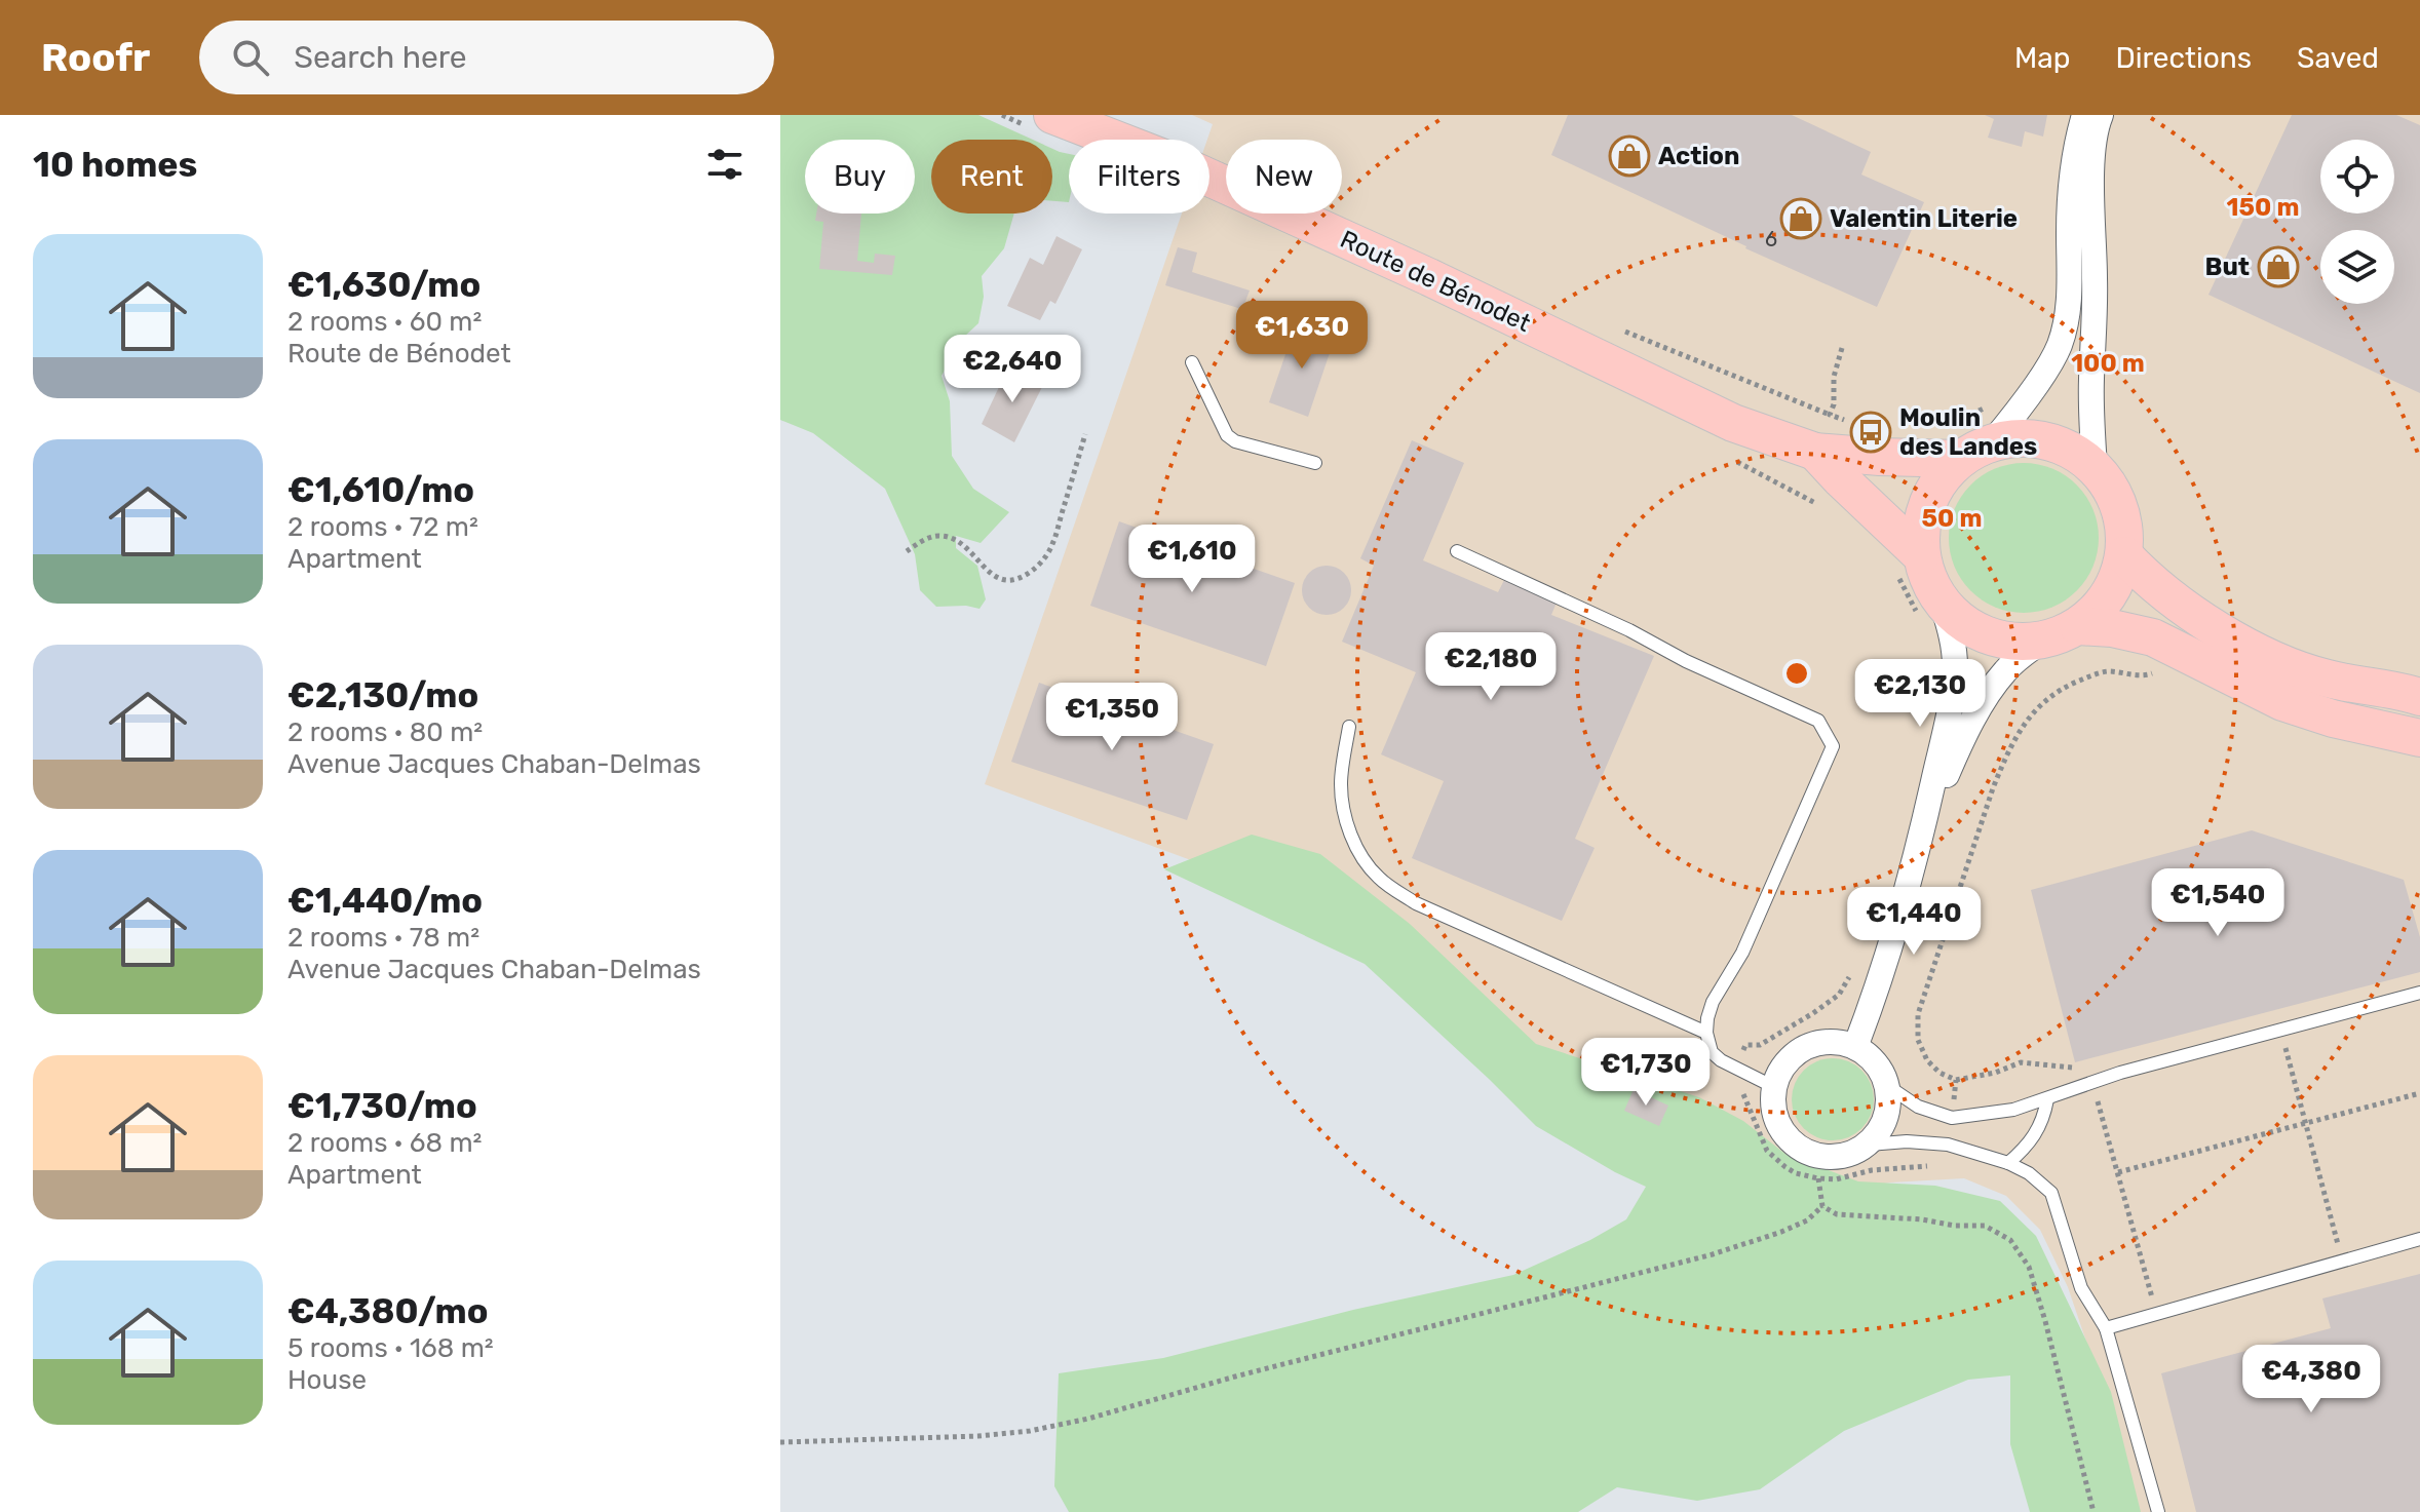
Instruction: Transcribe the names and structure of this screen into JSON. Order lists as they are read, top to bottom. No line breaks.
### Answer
{"streets":{"main road":["Route de Bénodet"]},"places":{"shop":["Action","Valentin Literie","But"],"bus stop":["Moulin des Landes"]},"house_numbers":["6"],"page":{"header":"Roofr","search":"Search here","nav":["Map","Directions","Saved"],"heading":"10 homes","chip":["Buy","Rent","Filters","New"],"list":[{"name":"€1,630/mo","note":"2 rooms · 60 m² · Route de Bénodet"},{"name":"€1,610/mo","note":"2 rooms · 72 m² · Apartment"},{"name":"€2,130/mo","note":"2 rooms · 80 m² · Avenue Jacques Chaban-Delmas"},{"name":"€1,440/mo","note":"2 rooms · 78 m² · Avenue Jacques Chaban-Delmas"},{"name":"€1,730/mo","note":"2 rooms · 68 m² · Apartment"},{"name":"€4,380/mo","note":"5 rooms · 168 m² · House"}],"price":["€1,630","€2,640","€1,610","€2,180","€2,130","€1,350","€1,540","€1,440","€1,730","€4,380"]},"rings":["150 m","100 m","50 m"]}
